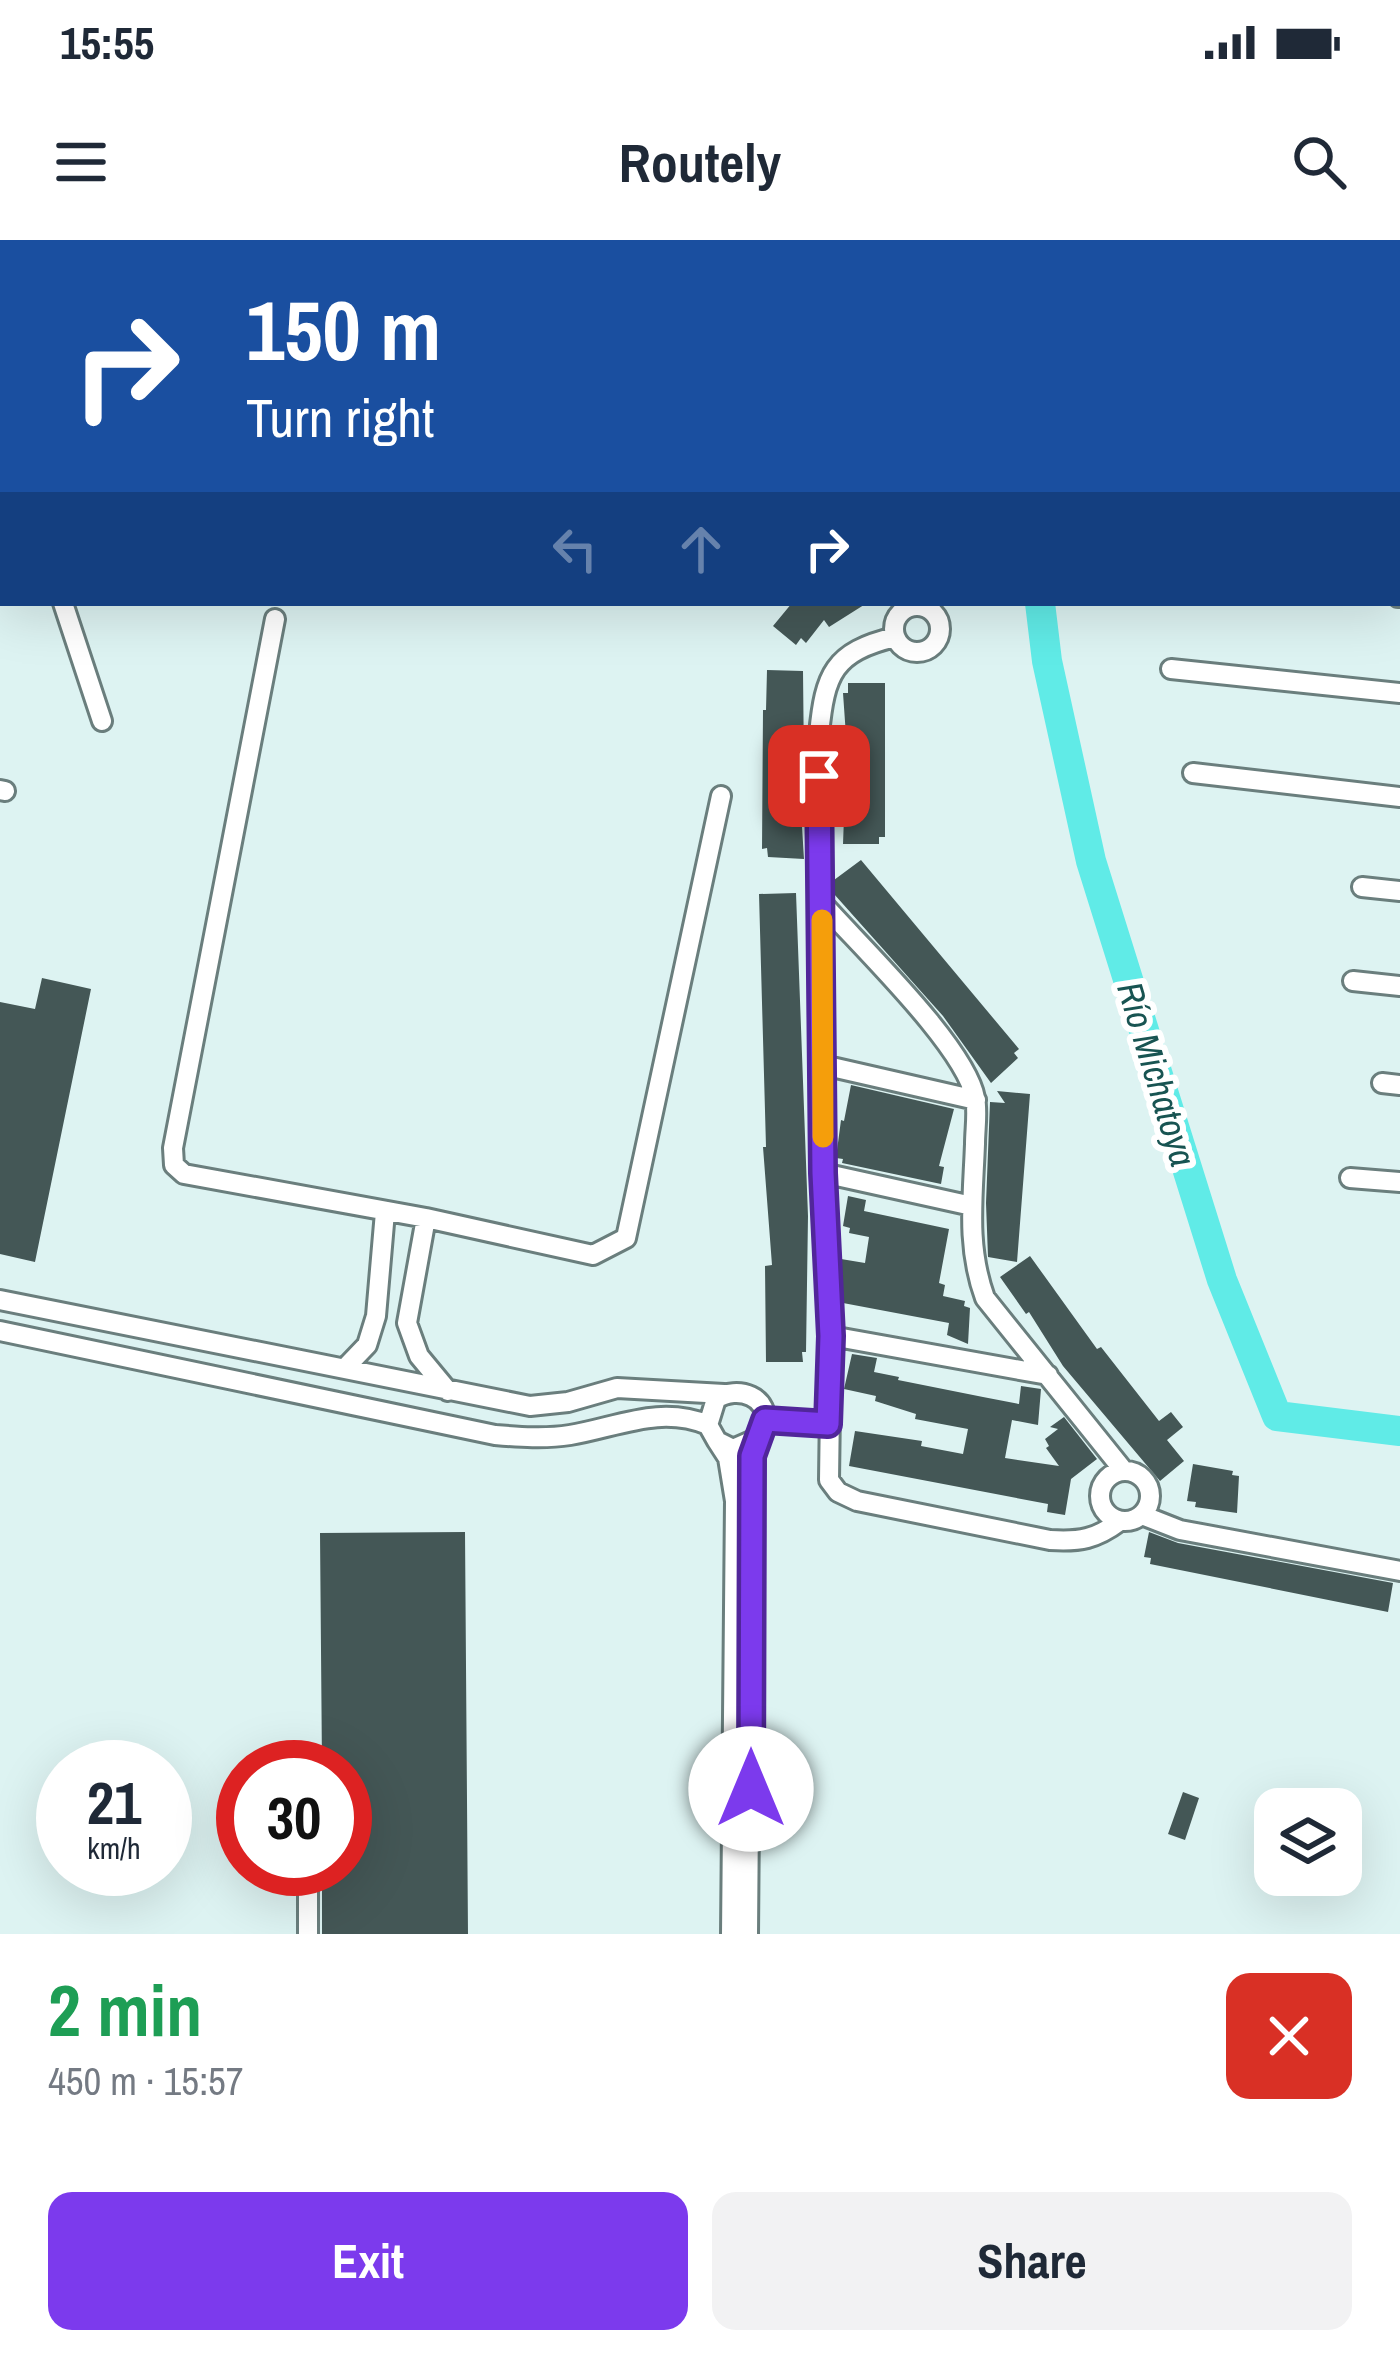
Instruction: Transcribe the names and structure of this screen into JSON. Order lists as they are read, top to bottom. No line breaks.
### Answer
{"water":["Río Michatoya"],"page":{"status":"15:55","header":"Routely","turn":["150 m","Turn right"],"speed":"21 km/h","limit":"30","heading":["2 min","450 m · 15:57"],"buttons":["Exit","Share"]}}
